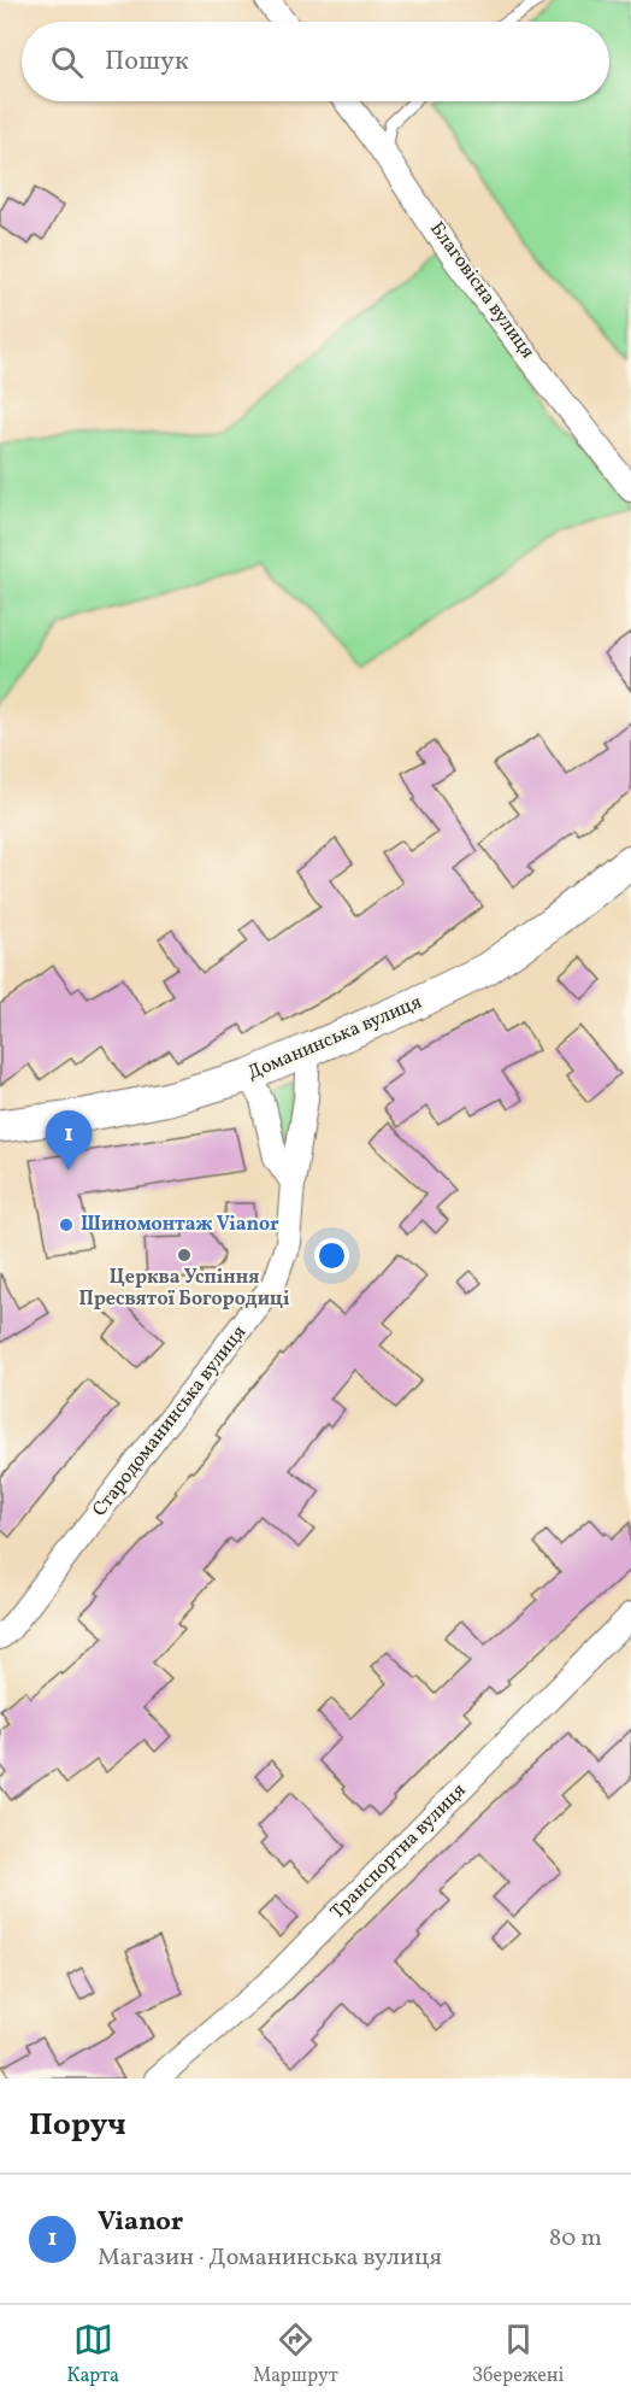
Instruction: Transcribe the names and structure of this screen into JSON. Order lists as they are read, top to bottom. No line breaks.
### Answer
{"streets":{"main road":["Доманинська вулиця"],"street":["Благовісна вулиця","Стародоманинська вулиця","Транспортна вулиця"]},"crossings":[["Доманинська вулиця","Стародоманинська вулиця"]],"places":["Шиномонтаж Vianor","Церква Успіння Пресвятої Богородиці"],"page":{"search":"Пошук","pins":"1","heading":"Поруч","list":[{"mark":"1","name":"Vianor","note":"Магазин · Доманинська вулиця","value":"80 m"}],"nav":["Карта","Маршрут","Збережені"]}}
